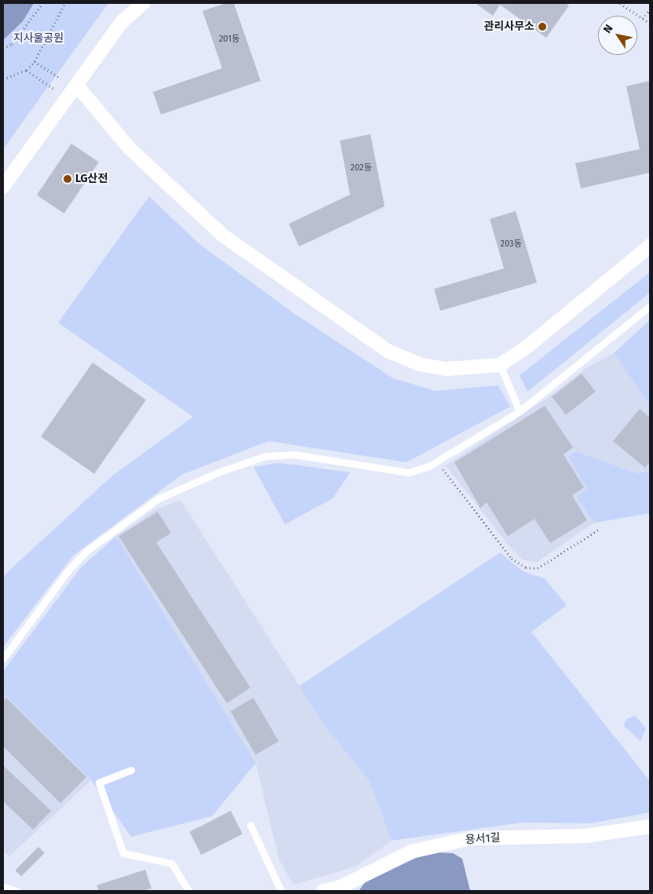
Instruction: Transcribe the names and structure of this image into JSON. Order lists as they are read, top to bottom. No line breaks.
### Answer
{"streets":{"street":["용서1길"]},"parks":["지사울공원"],"places":["관리사무소","LG산전"],"house_numbers":["201동","202동","203동"],"north":"top left"}
